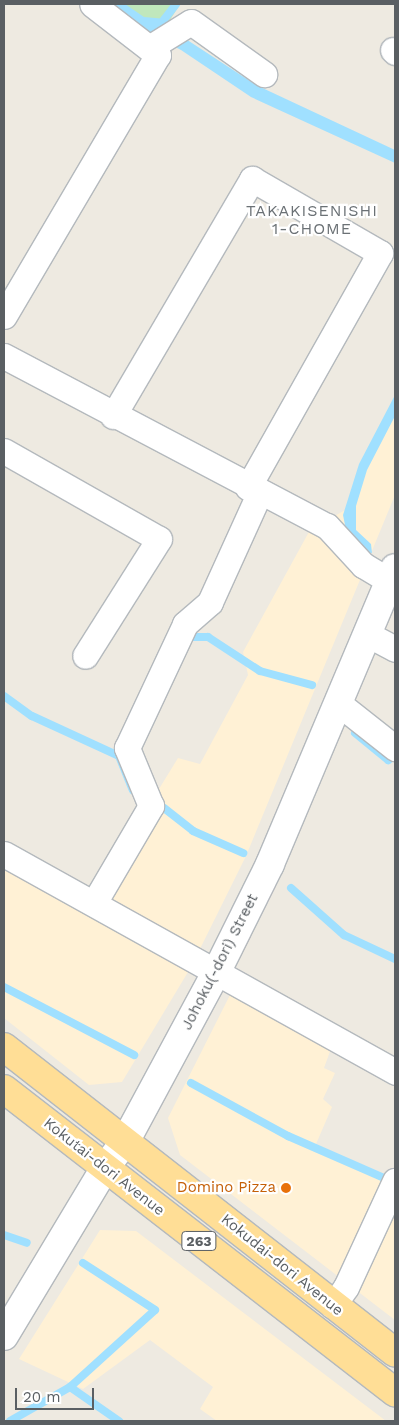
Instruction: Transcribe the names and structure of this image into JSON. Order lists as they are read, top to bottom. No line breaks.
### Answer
{"streets":{"highway":["Kokutai-dori Avenue","263","Kokudai-dori Avenue"],"street":["Johoku(-dori) Street"]},"crossings":[["Johoku(-dori) Street","Kokutai-dori Avenue"],["Johoku(-dori) Street","Kokudai-dori Avenue"]],"districts":["TAKAKISENISHI 1-CHOME"],"places":["Domino Pizza"],"scale_bar":"20 m"}
